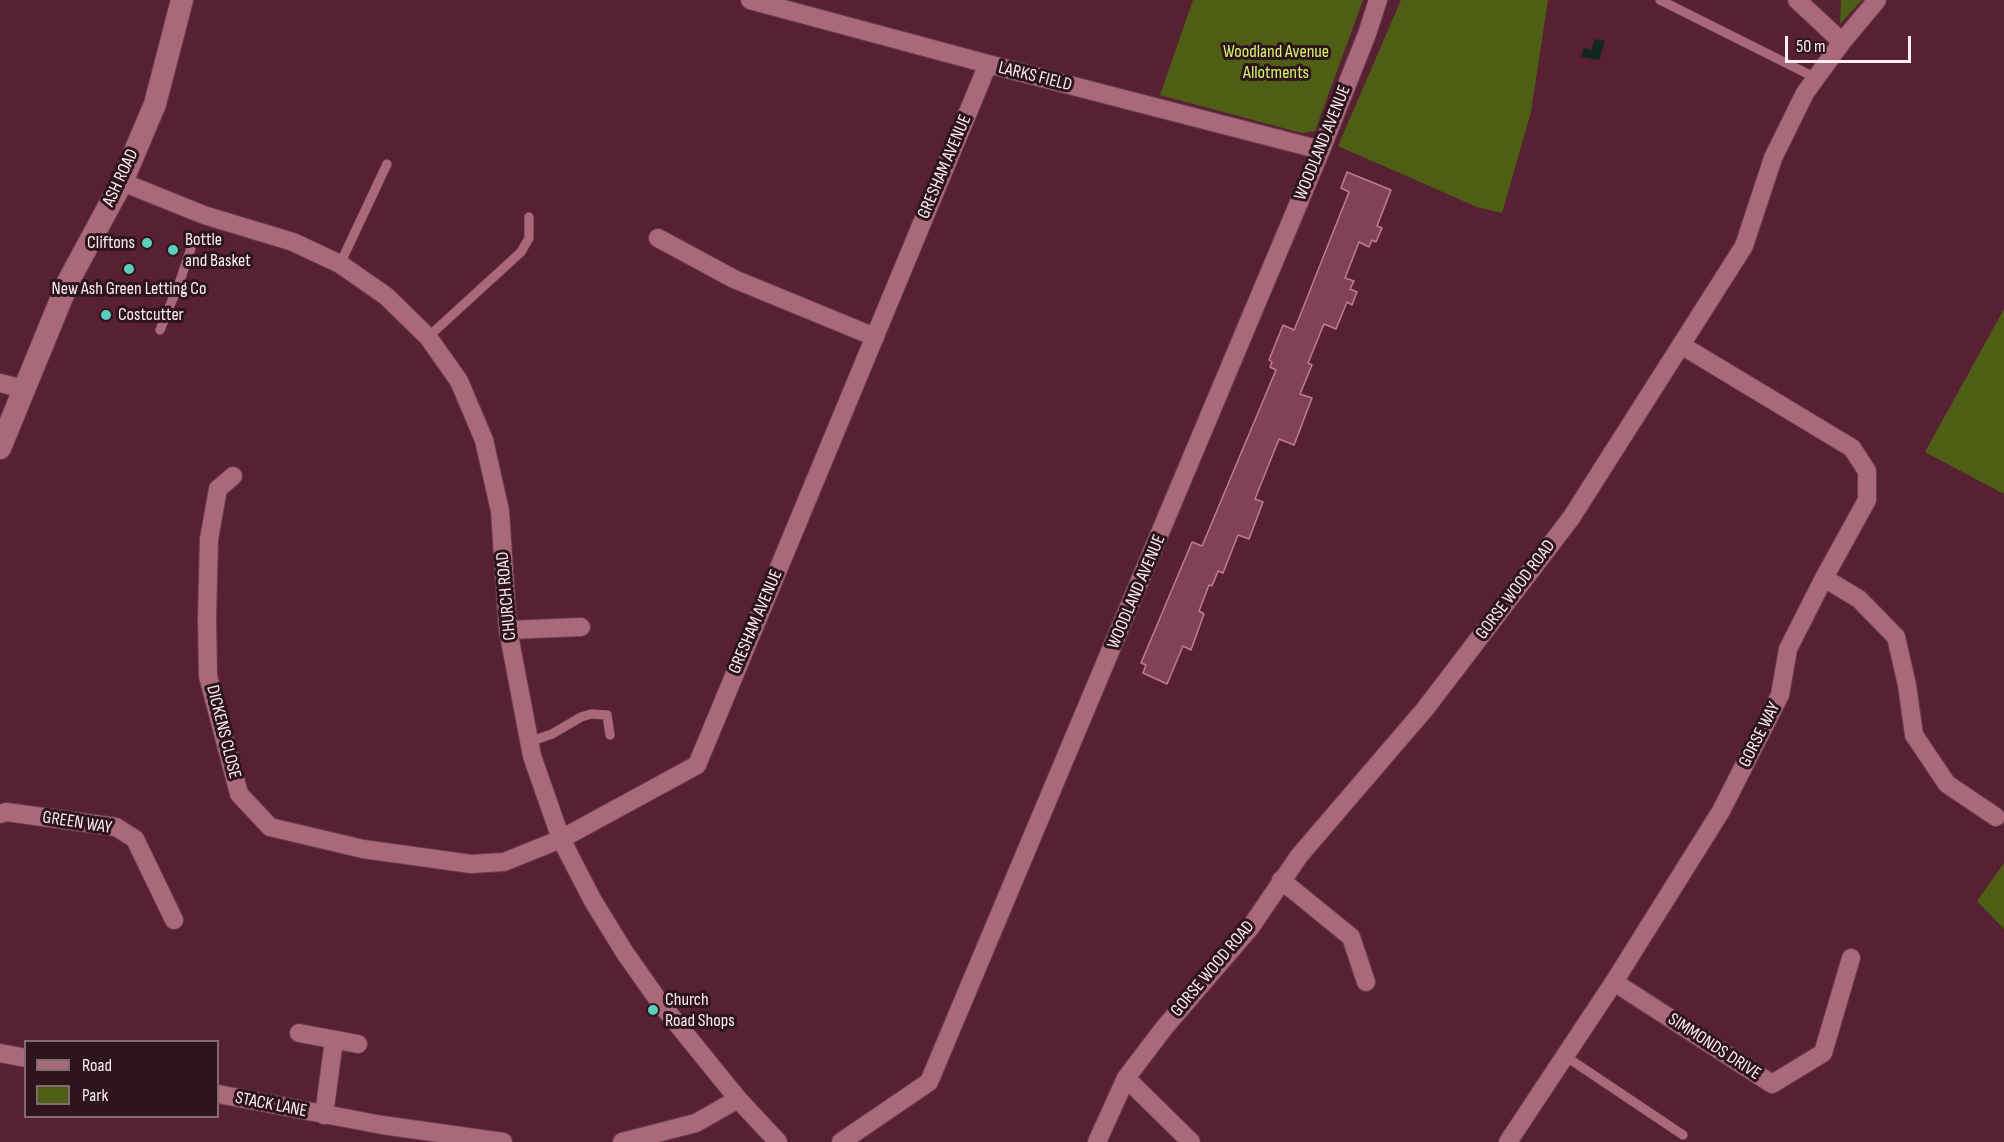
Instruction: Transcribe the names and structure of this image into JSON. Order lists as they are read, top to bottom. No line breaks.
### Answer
{"streets":{"street":["LARKS FIELD","WOODLAND AVENUE","GRESHAM AVENUE","ASH ROAD","GORSE WOOD ROAD","CHURCH ROAD","DICKENS CLOSE","GORSE WAY","GREEN WAY","SIMMONDS DRIVE","STACK LANE"]},"crossings":[["LARKS FIELD","WOODLAND AVENUE"],["LARKS FIELD","GRESHAM AVENUE"],["GRESHAM AVENUE","CHURCH ROAD"],["GRESHAM AVENUE","DICKENS CLOSE"],["ASH ROAD","CHURCH ROAD"],["GORSE WOOD ROAD","GORSE WAY"],["CHURCH ROAD","DICKENS CLOSE"],["GORSE WAY","SIMMONDS DRIVE"]],"parks":["Woodland Avenue Allotments"],"places":["Cliftons","Bottle and Basket","New Ash Green Letting Co","Costcutter","Church Road Shops"],"legend":["Road","Park"],"scale_bar":"50 m"}
